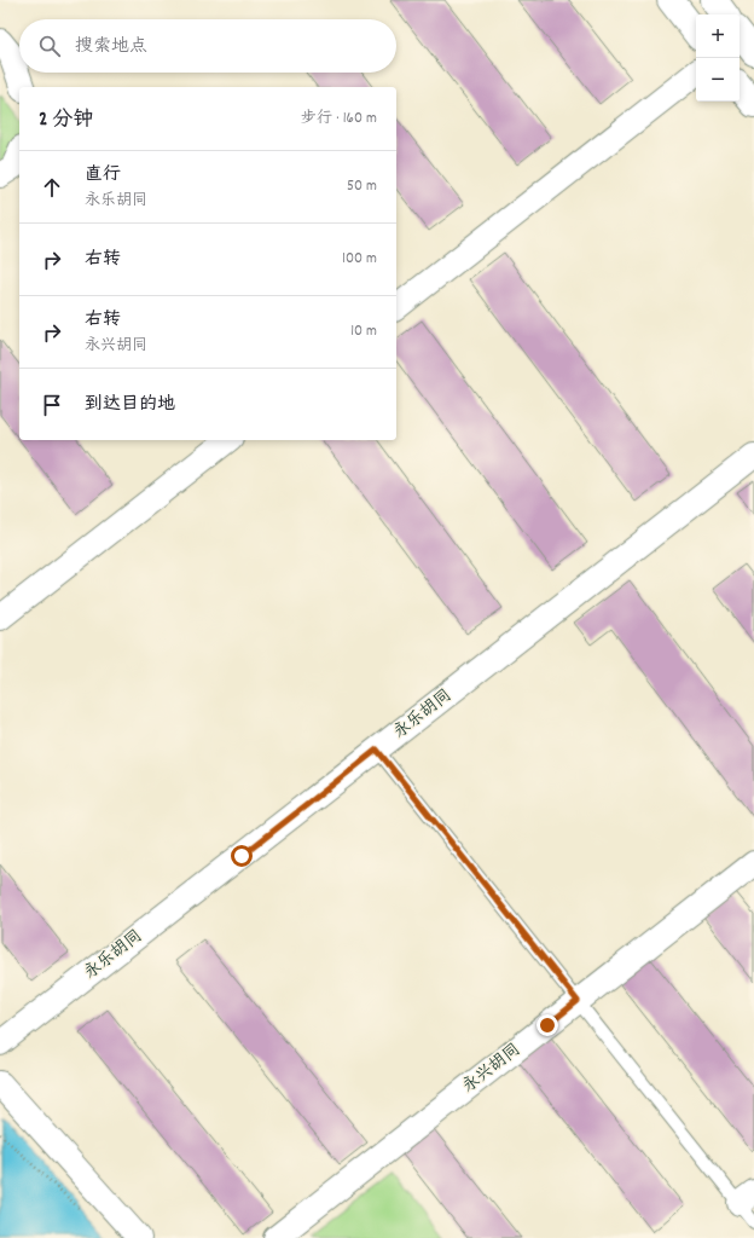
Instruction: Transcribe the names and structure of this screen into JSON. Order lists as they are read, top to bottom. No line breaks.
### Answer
{"streets":{"street":["永乐胡同","永兴胡同"]},"page":{"map_buttons":["+","−"],"search":"搜索地点","heading":["2 分钟","步行 · 160 m"],"list":[["直行","永乐胡同","50 m"],["右转","100 m"],["右转","永兴胡同","10 m"],"到达目的地"]}}
